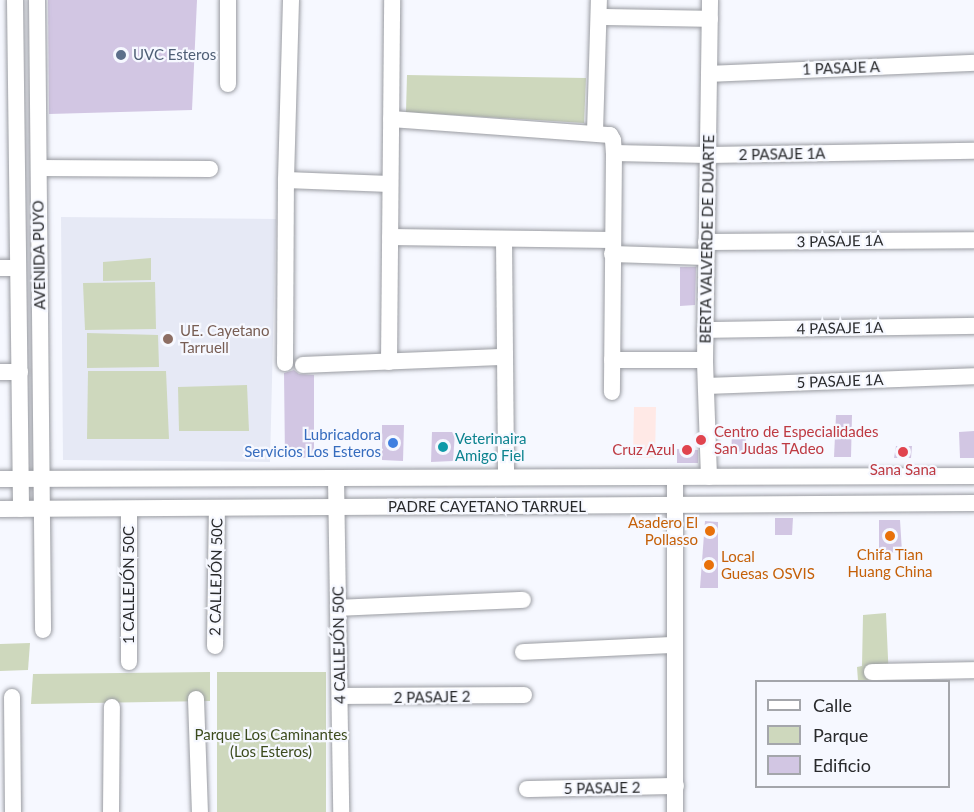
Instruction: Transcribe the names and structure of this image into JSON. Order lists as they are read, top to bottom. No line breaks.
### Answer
{"streets":{"street":["1 PASAJE A","2 PASAJE 1A","BERTA VALVERDE DE DUARTE","3 PASAJE 1A","AVENIDA PUYO","4 PASAJE 1A","5 PASAJE 1A","PADRE CAYETANO TARRUEL","2 CALLEJÓN 50C","1 CALLEJÓN 50C","4 CALLEJÓN 50C","2 PASAJE 2","5 PASAJE 2"]},"crossings":[["1 PASAJE A","BERTA VALVERDE DE DUARTE"],["2 PASAJE 1A","BERTA VALVERDE DE DUARTE"],["BERTA VALVERDE DE DUARTE","3 PASAJE 1A"],["BERTA VALVERDE DE DUARTE","4 PASAJE 1A"],["BERTA VALVERDE DE DUARTE","5 PASAJE 1A"],["BERTA VALVERDE DE DUARTE","PADRE CAYETANO TARRUEL"],["AVENIDA PUYO","PADRE CAYETANO TARRUEL"],["PADRE CAYETANO TARRUEL","2 CALLEJÓN 50C"],["PADRE CAYETANO TARRUEL","1 CALLEJÓN 50C"],["PADRE CAYETANO TARRUEL","4 CALLEJÓN 50C"],["4 CALLEJÓN 50C","2 PASAJE 2"]],"parks":["Parque Los Caminantes (Los Esteros)"],"places":["UVC Esteros","UE. Cayetano Tarruell","Centro de Especialidades San Judas TAdeo","Lubricadora Servicios Los Esteros","Veterinaira Amigo Fiel","Cruz Azul","Sana Sana","Asadero El Pollasso","Chifa Tian Huang China","Local Guesas OSVIS"],"legend":["Calle","Parque","Edificio"]}
